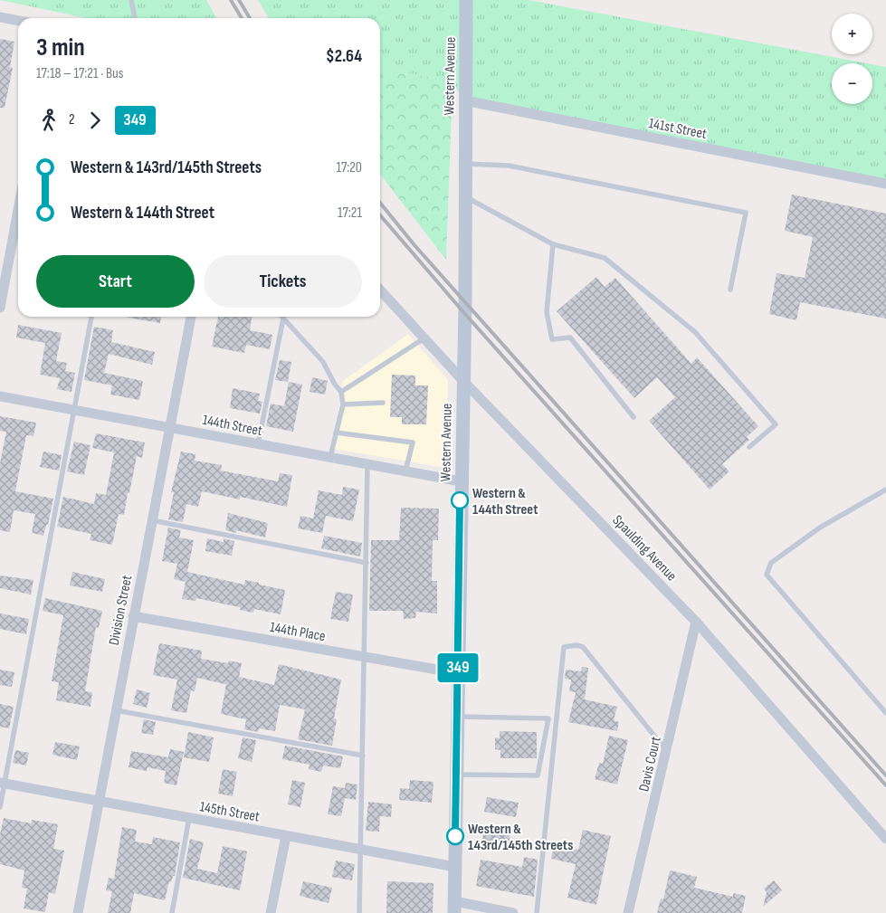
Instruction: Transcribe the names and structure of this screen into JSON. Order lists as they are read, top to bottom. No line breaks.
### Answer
{"streets":{"main road":["Western Avenue"],"street":["141st Street","144th Street","Spaulding Avenue","Division Street","144th Place","Davis Court","145th Street"]},"crossings":[["Western Avenue","141st Street"],["Western Avenue","144th Street"],["Western Avenue","Spaulding Avenue"],["Western Avenue","144th Place"],["Western Avenue","145th Street"],["144th Street","Division Street"],["Spaulding Avenue","Davis Court"],["Division Street","144th Place"],["Division Street","145th Street"]],"places":["Western & 144th Street","Western & 143rd/145th Streets"],"lines":["bus line 349"],"page":{"on_map":"349","map_buttons":["+","−"],"heading":["3 min","17:18 – 17:21 · Bus","$2.64"],"legs":["2","349"],"list":[{"name":"Western & 143rd/145th Streets","value":"17:20"},{"name":"Western & 144th Street","value":"17:21"}],"buttons":["Start","Tickets"]}}
